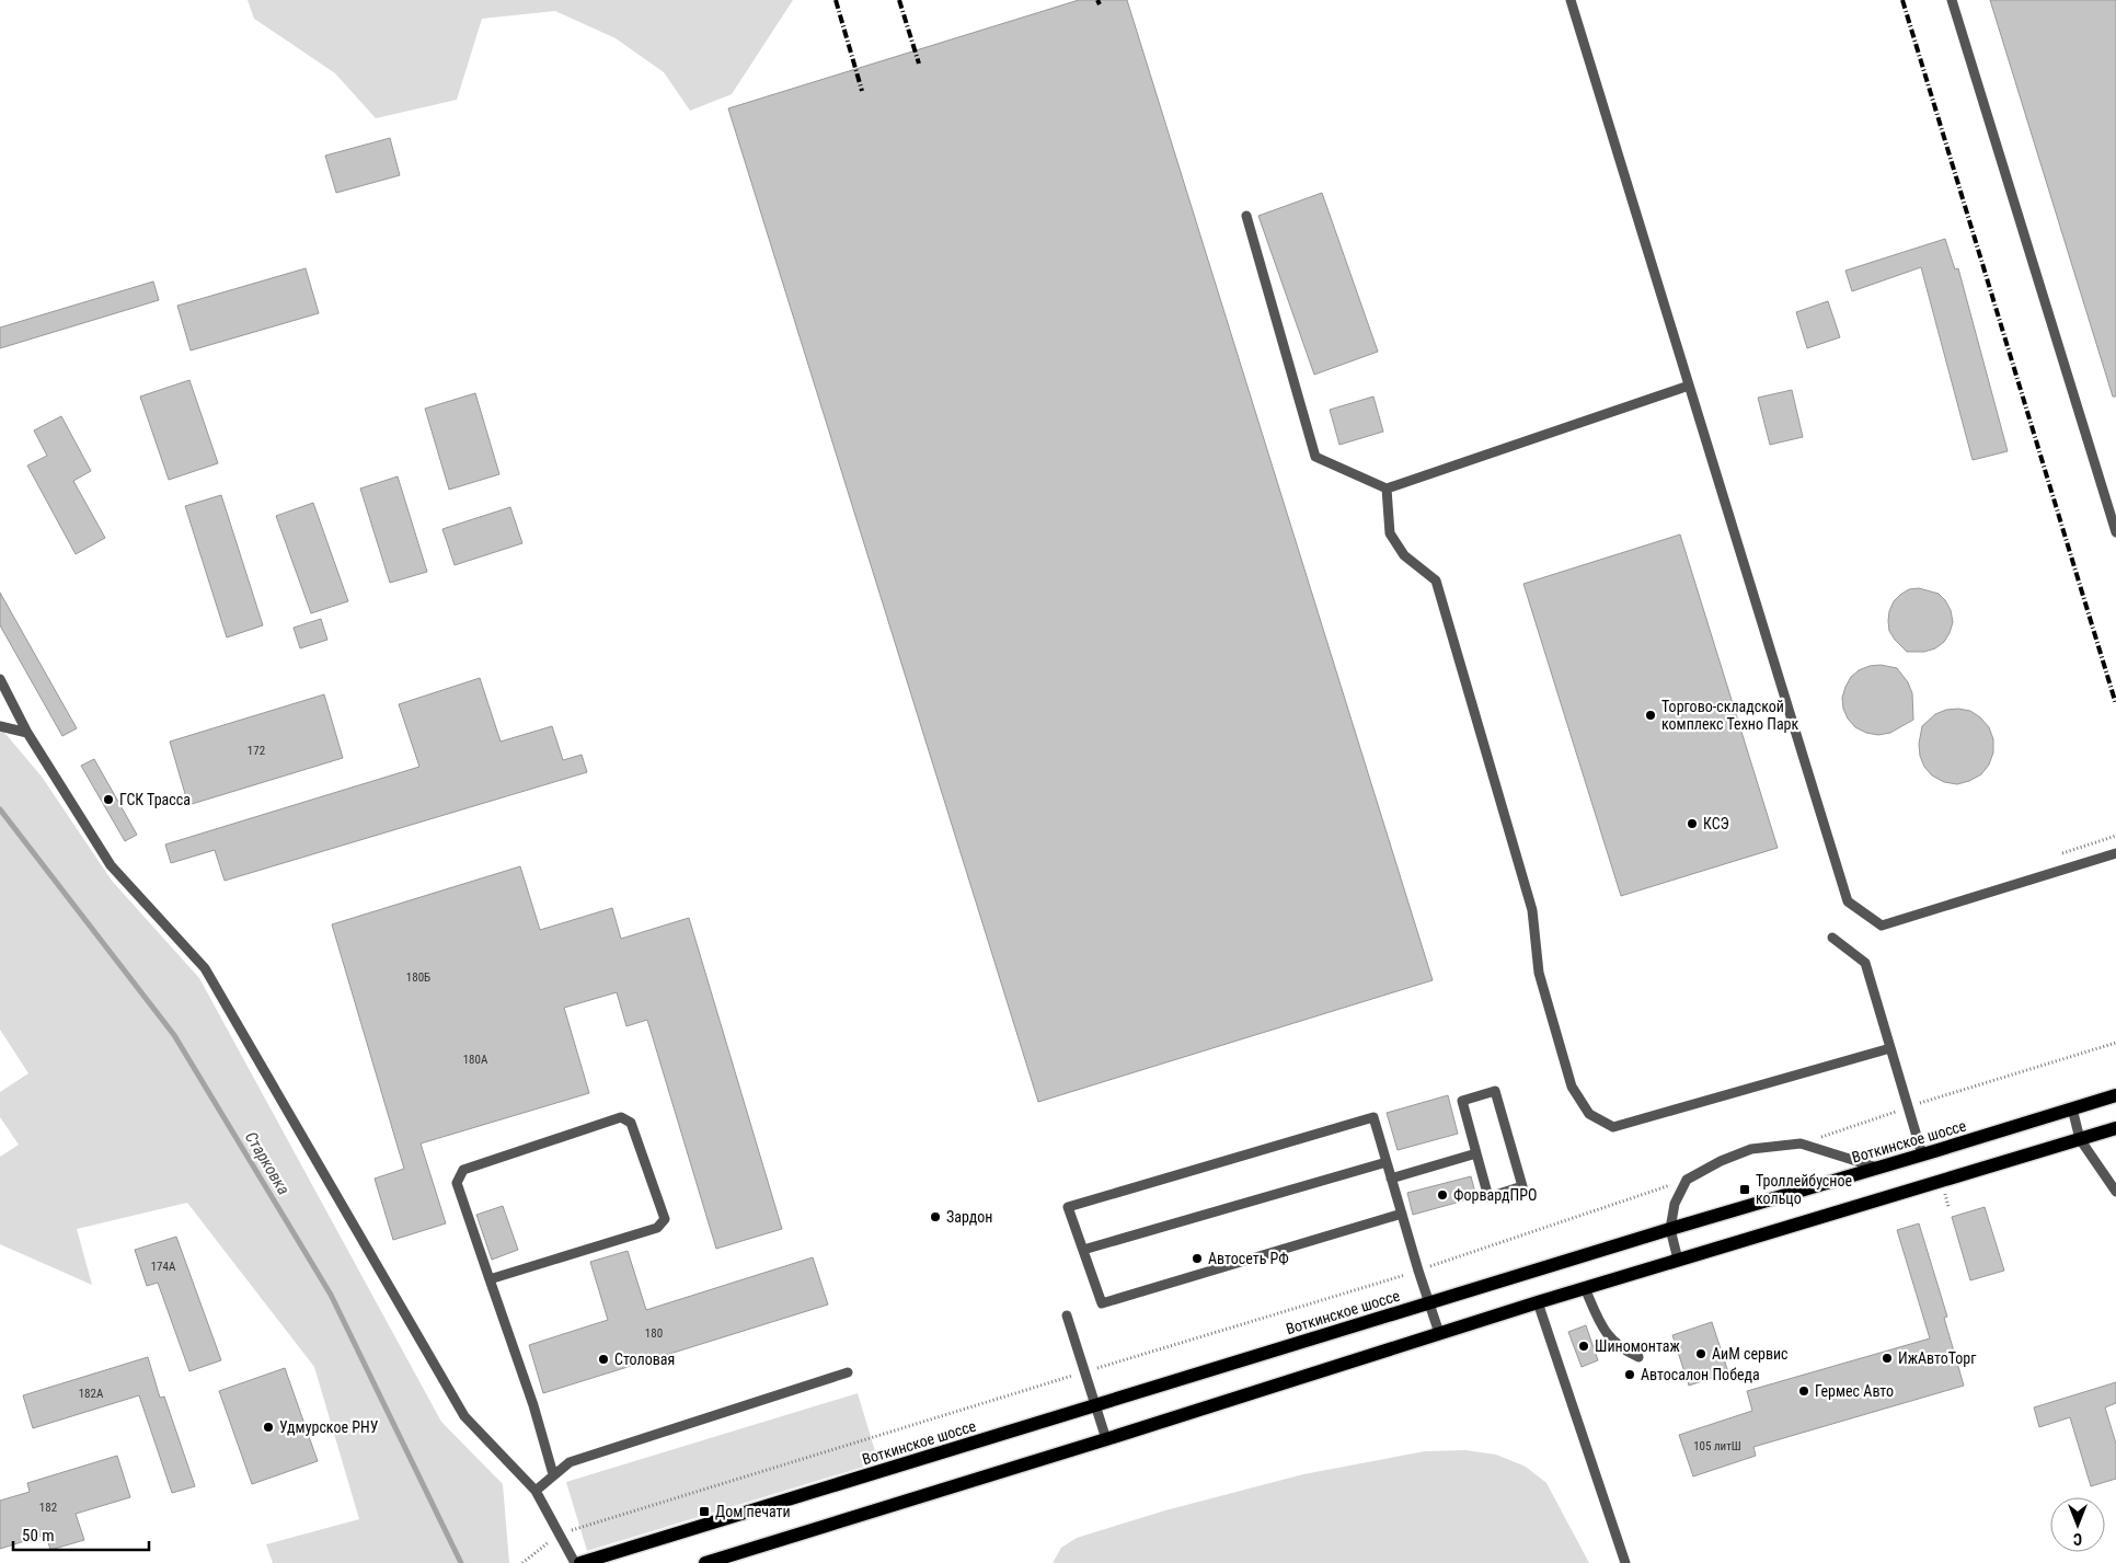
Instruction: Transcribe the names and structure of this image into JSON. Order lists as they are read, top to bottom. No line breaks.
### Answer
{"streets":{"main road":["Воткинское шоссе"]},"water":["Старковка"],"places":{"other":["Торгово-складской комплекс Техно Парк","ГСК Трасса","КСЭ","ФорвардПРО","Зардон","Автосеть РФ","Шиномонтаж","АиМ сервис","ИжАвтоТорг","Столовая","Автосалон Победа","Гермес Авто","Удмурское РНУ"],"transit":["Троллейбусное кольцо","Дом печати"]},"house_numbers":["172","180Б","180А","174А","180","182А","105 литШ","182"],"scale_bar":"50 m","north":"bottom"}
